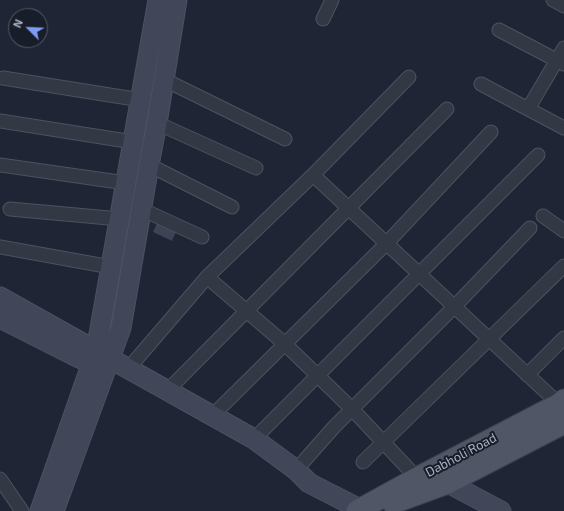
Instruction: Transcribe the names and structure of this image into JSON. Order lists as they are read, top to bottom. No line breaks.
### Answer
{"streets":{"main road":["Dabholi Road"]},"north":"top left"}
